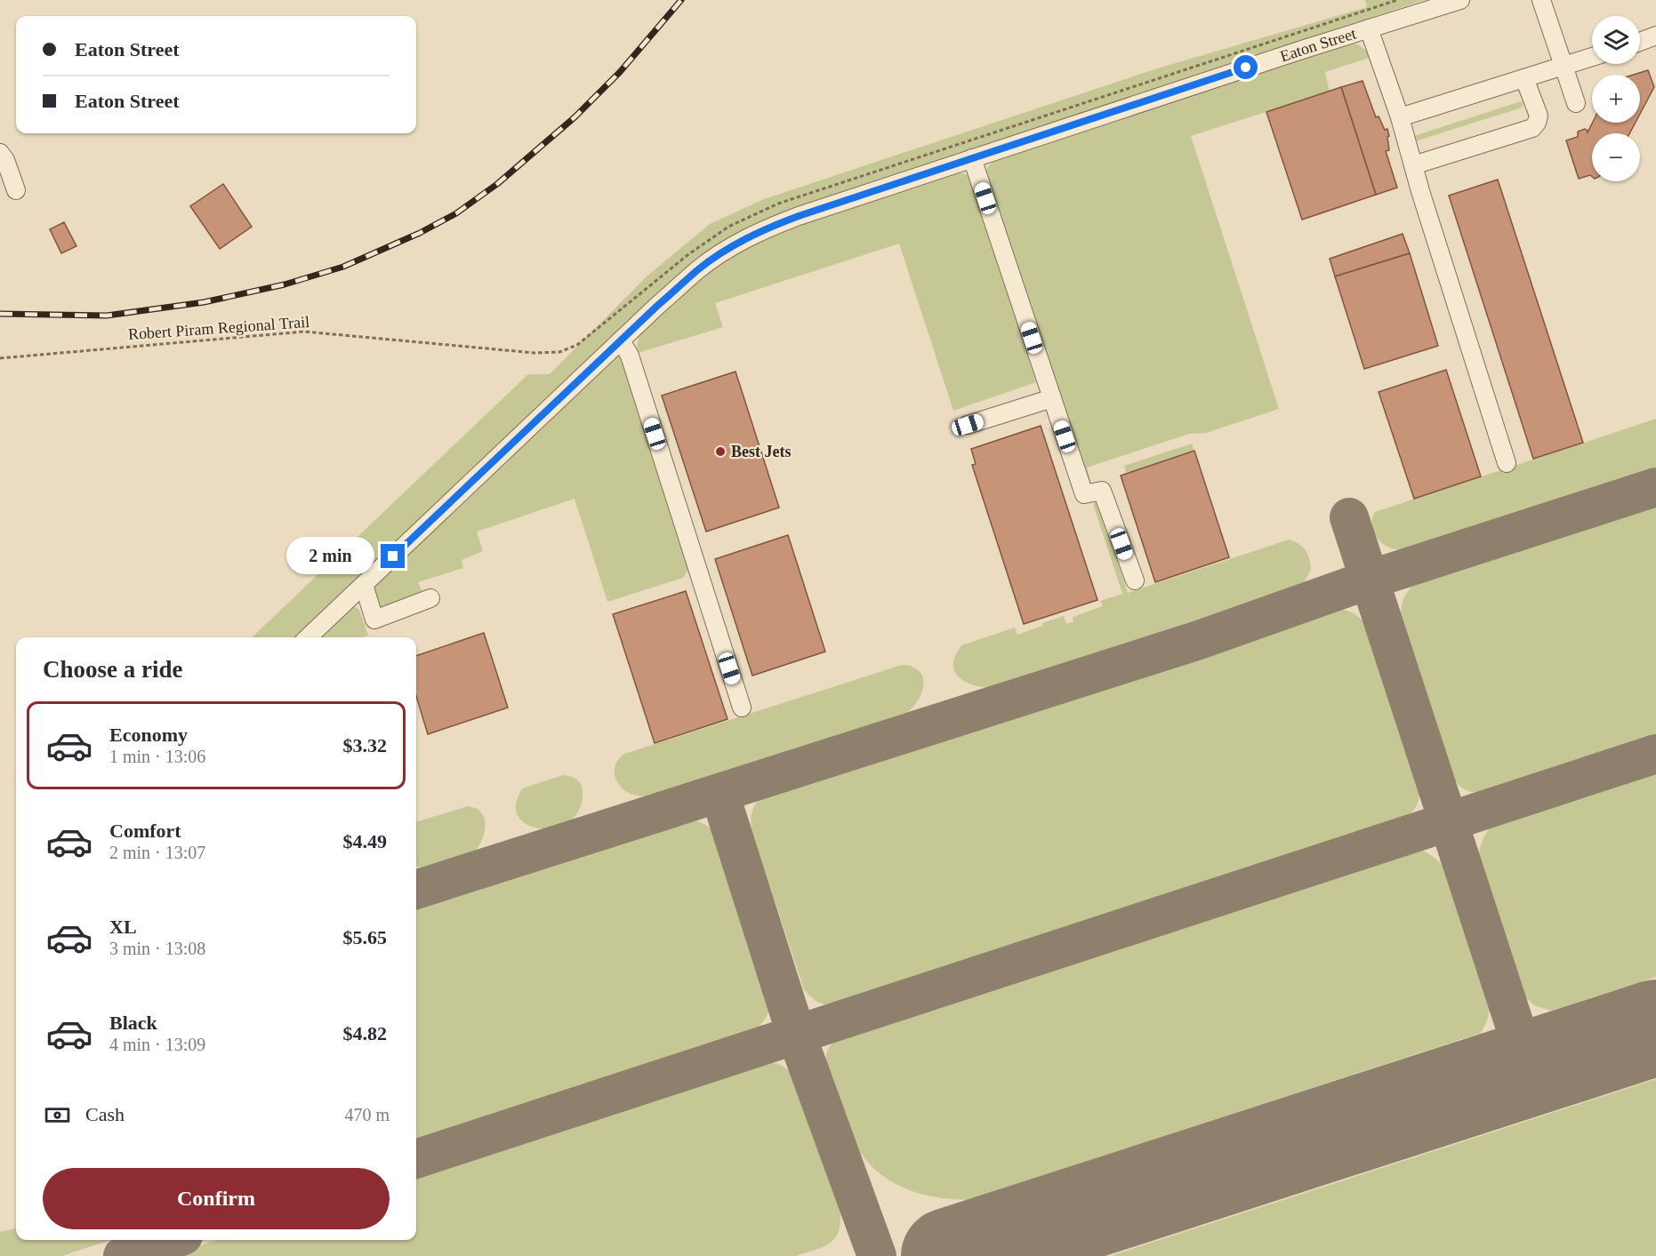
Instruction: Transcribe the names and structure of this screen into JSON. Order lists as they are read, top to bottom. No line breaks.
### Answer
{"streets":{"street":["Eaton Street"],"path":["Robert Piram Regional Trail"]},"places":["Best Jets"],"page":{"map_buttons":["+","−"],"banner":["Eaton Street","Eaton Street"],"bubble":"2 min","heading":"Choose a ride","list":[{"name":"Economy","note":"1 min · 13:06","value":"$3.32"},{"name":"Comfort","note":"2 min · 13:07","value":"$4.49"},{"name":"XL","note":"3 min · 13:08","value":"$5.65"},{"name":"Black","note":"4 min · 13:09","value":"$4.82"}],"pay":["Cash","470 m"],"buttons":"Confirm"}}
